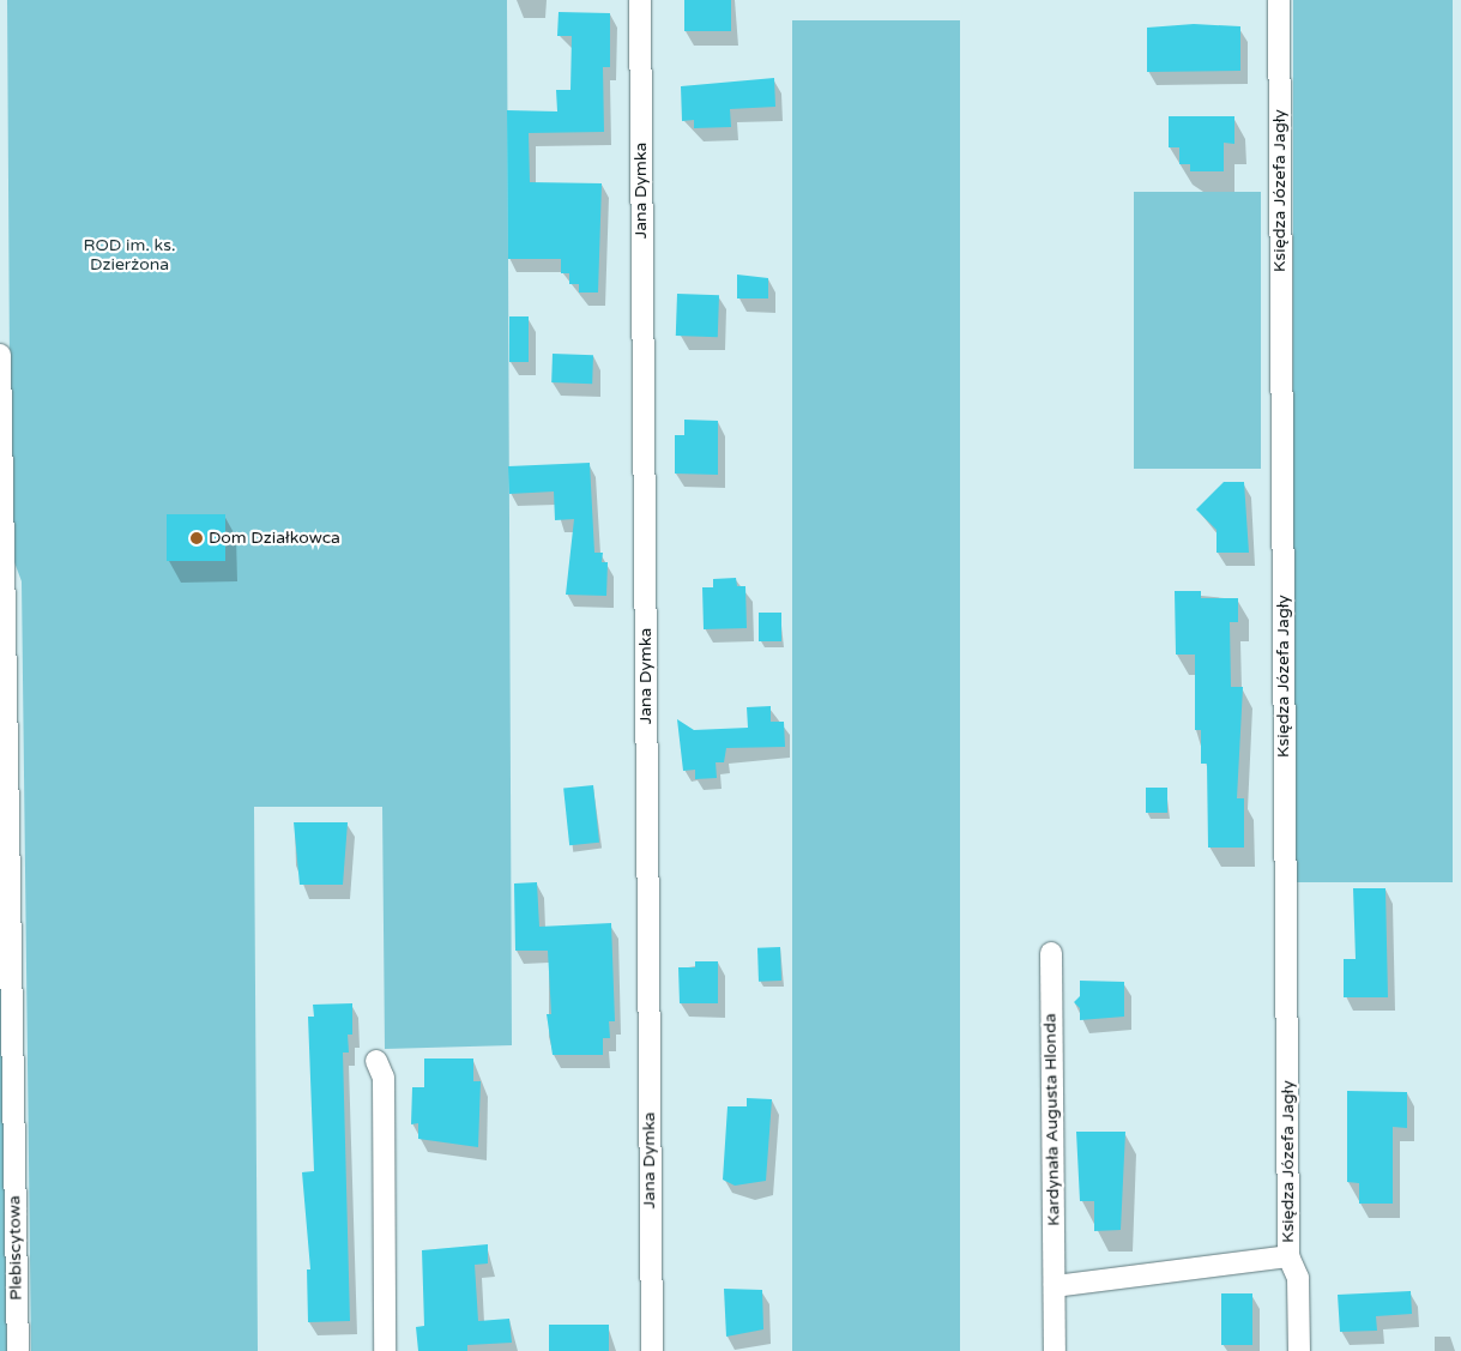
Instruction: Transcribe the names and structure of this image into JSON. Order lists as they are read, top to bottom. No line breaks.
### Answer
{"streets":{"street":["Jana Dymka","Księdza Józefa Jagły","Kardynała Augusta Hlonda","Plebiscytowa"]},"parks":["ROD im. ks. Dzierżona"],"places":["Dom Działkowca"]}
